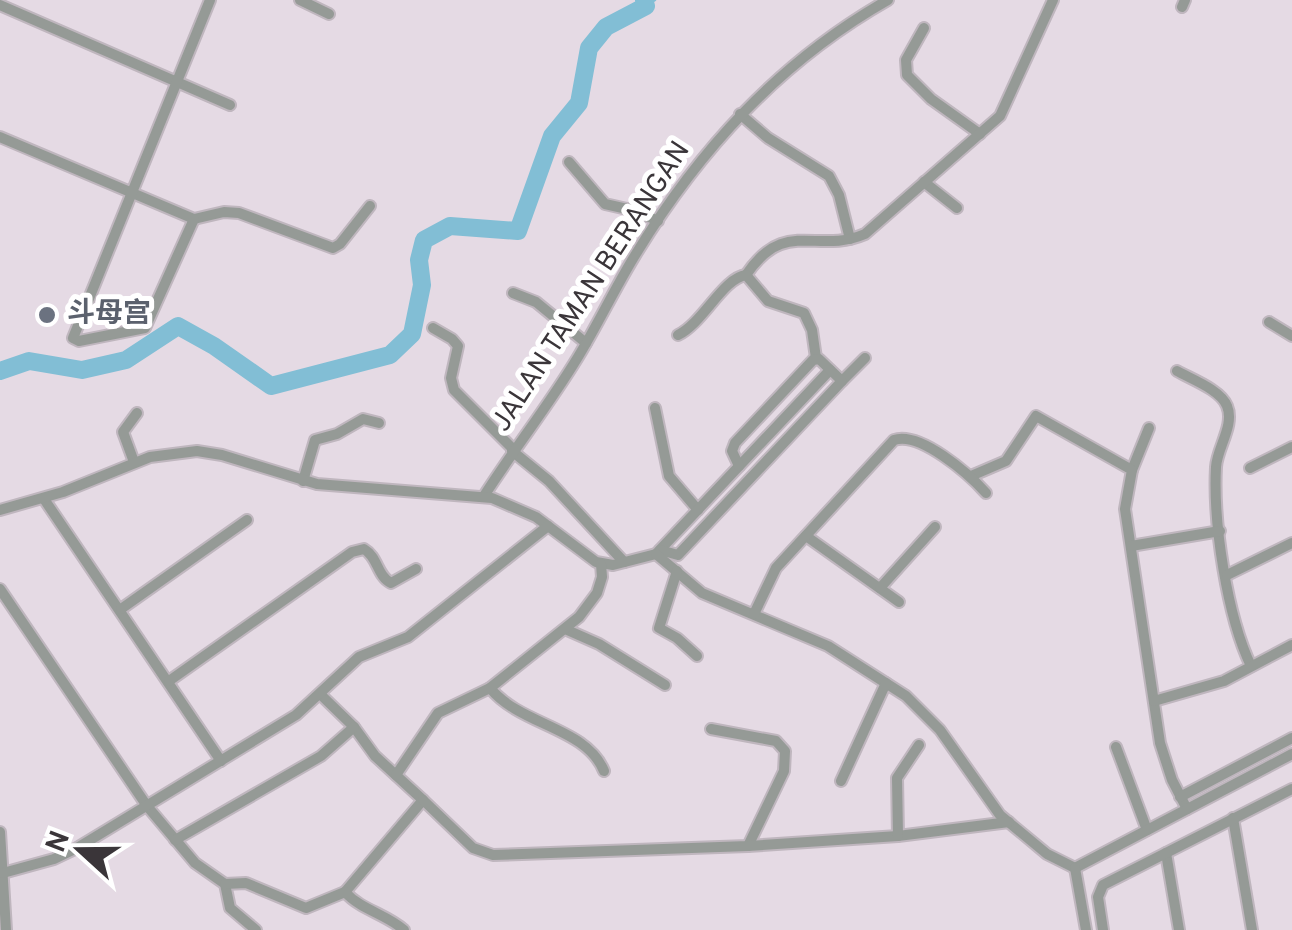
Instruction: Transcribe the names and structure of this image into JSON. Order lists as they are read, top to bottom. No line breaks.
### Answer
{"streets":{"street":["JALAN TAMAN BERANGAN"]},"places":["斗母宫"],"north":"left"}
